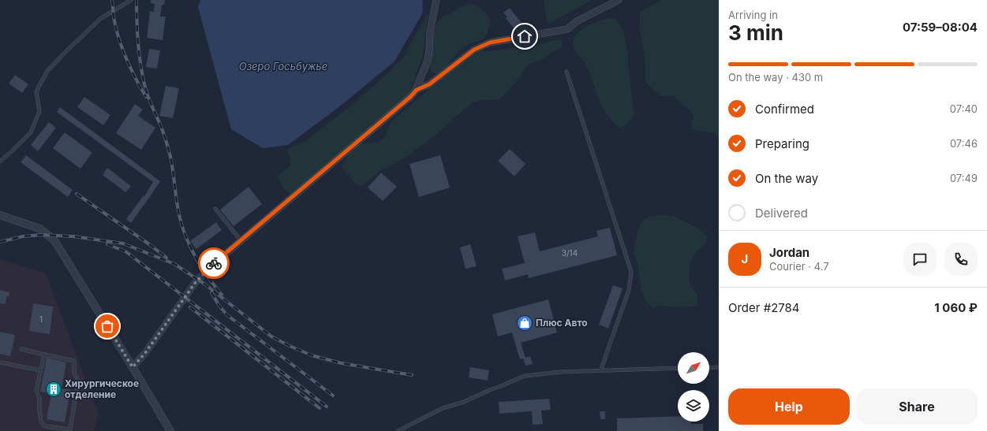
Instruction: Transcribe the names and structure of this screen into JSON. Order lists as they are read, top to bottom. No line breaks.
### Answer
{"water":["Озеро Госьбужье"],"places":{"shop":["Плюс Авто"],"building":["Хирургическое отделение"]},"house_numbers":["3/14","1"],"north":"top right","page":{"heading":["3 min","Arriving in","07:59–08:04"],"panel":["Jordan","Courier · 4.7","Order #2784","1 060 ₽"],"bar":"On the way · 430 m","list":[["Confirmed","07:40"],["Preparing","07:46"],["On the way","07:49"],"Delivered"],"round":"J","buttons":["Help","Share"]}}
